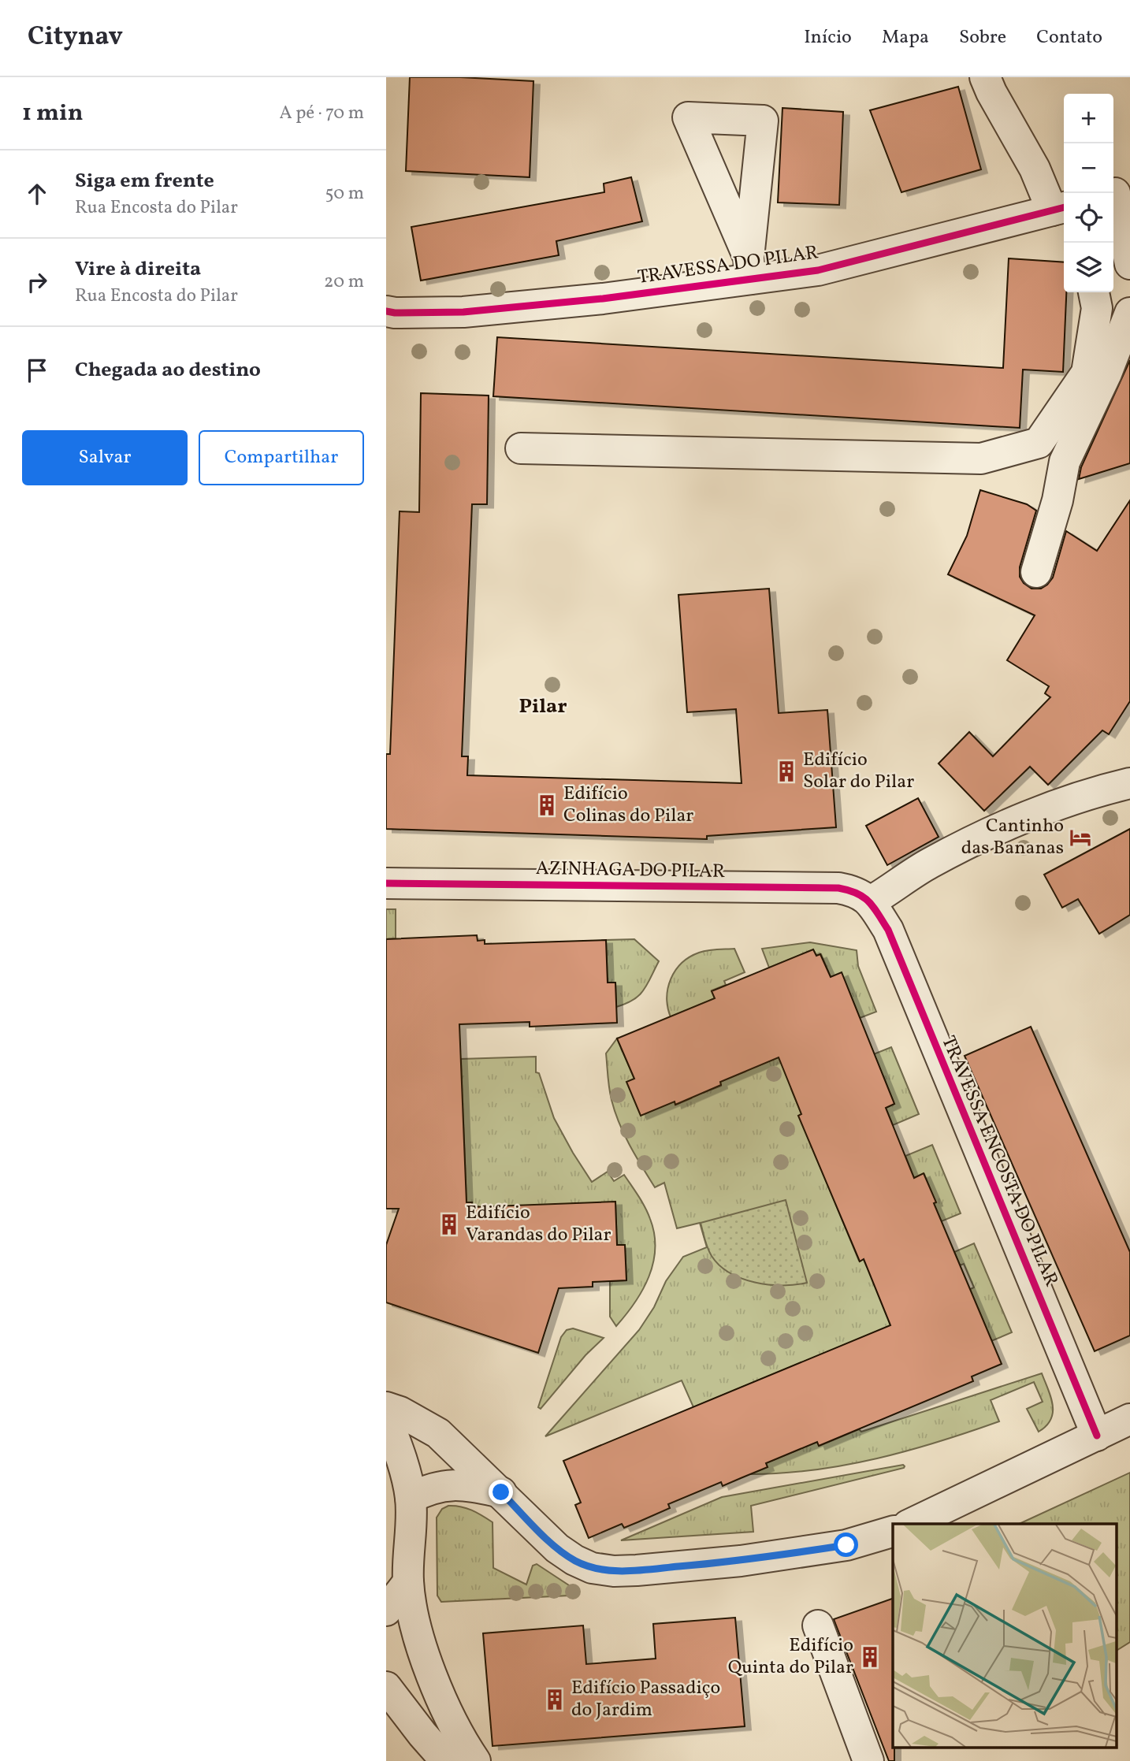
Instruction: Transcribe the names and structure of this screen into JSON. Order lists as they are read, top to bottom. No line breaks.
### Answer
{"streets":{"street":["TRAVESSA DO PILAR","AZINHAGA DO PILAR","TRAVESSA ENCOSTA DO PILAR"]},"crossings":[["AZINHAGA DO PILAR","TRAVESSA ENCOSTA DO PILAR"]],"districts":["Pilar"],"places":{"building":["Edifício Solar do Pilar","Edifício Colinas do Pilar","Edifício Varandas do Pilar","Edifício Quinta do Pilar","Edifício Passadiço do Jardim"],"hotel":["Cantinho das Bananas"]},"page":{"header":"Citynav","nav":["Início","Mapa","Sobre","Contato"],"heading":["1 min","A pé · 70 m"],"map_buttons":["+","−"],"list":[["Siga em frente","Rua Encosta do Pilar","50 m"],["Vire à direita","Rua Encosta do Pilar","20 m"],"Chegada ao destino"],"buttons":["Salvar","Compartilhar"]}}
